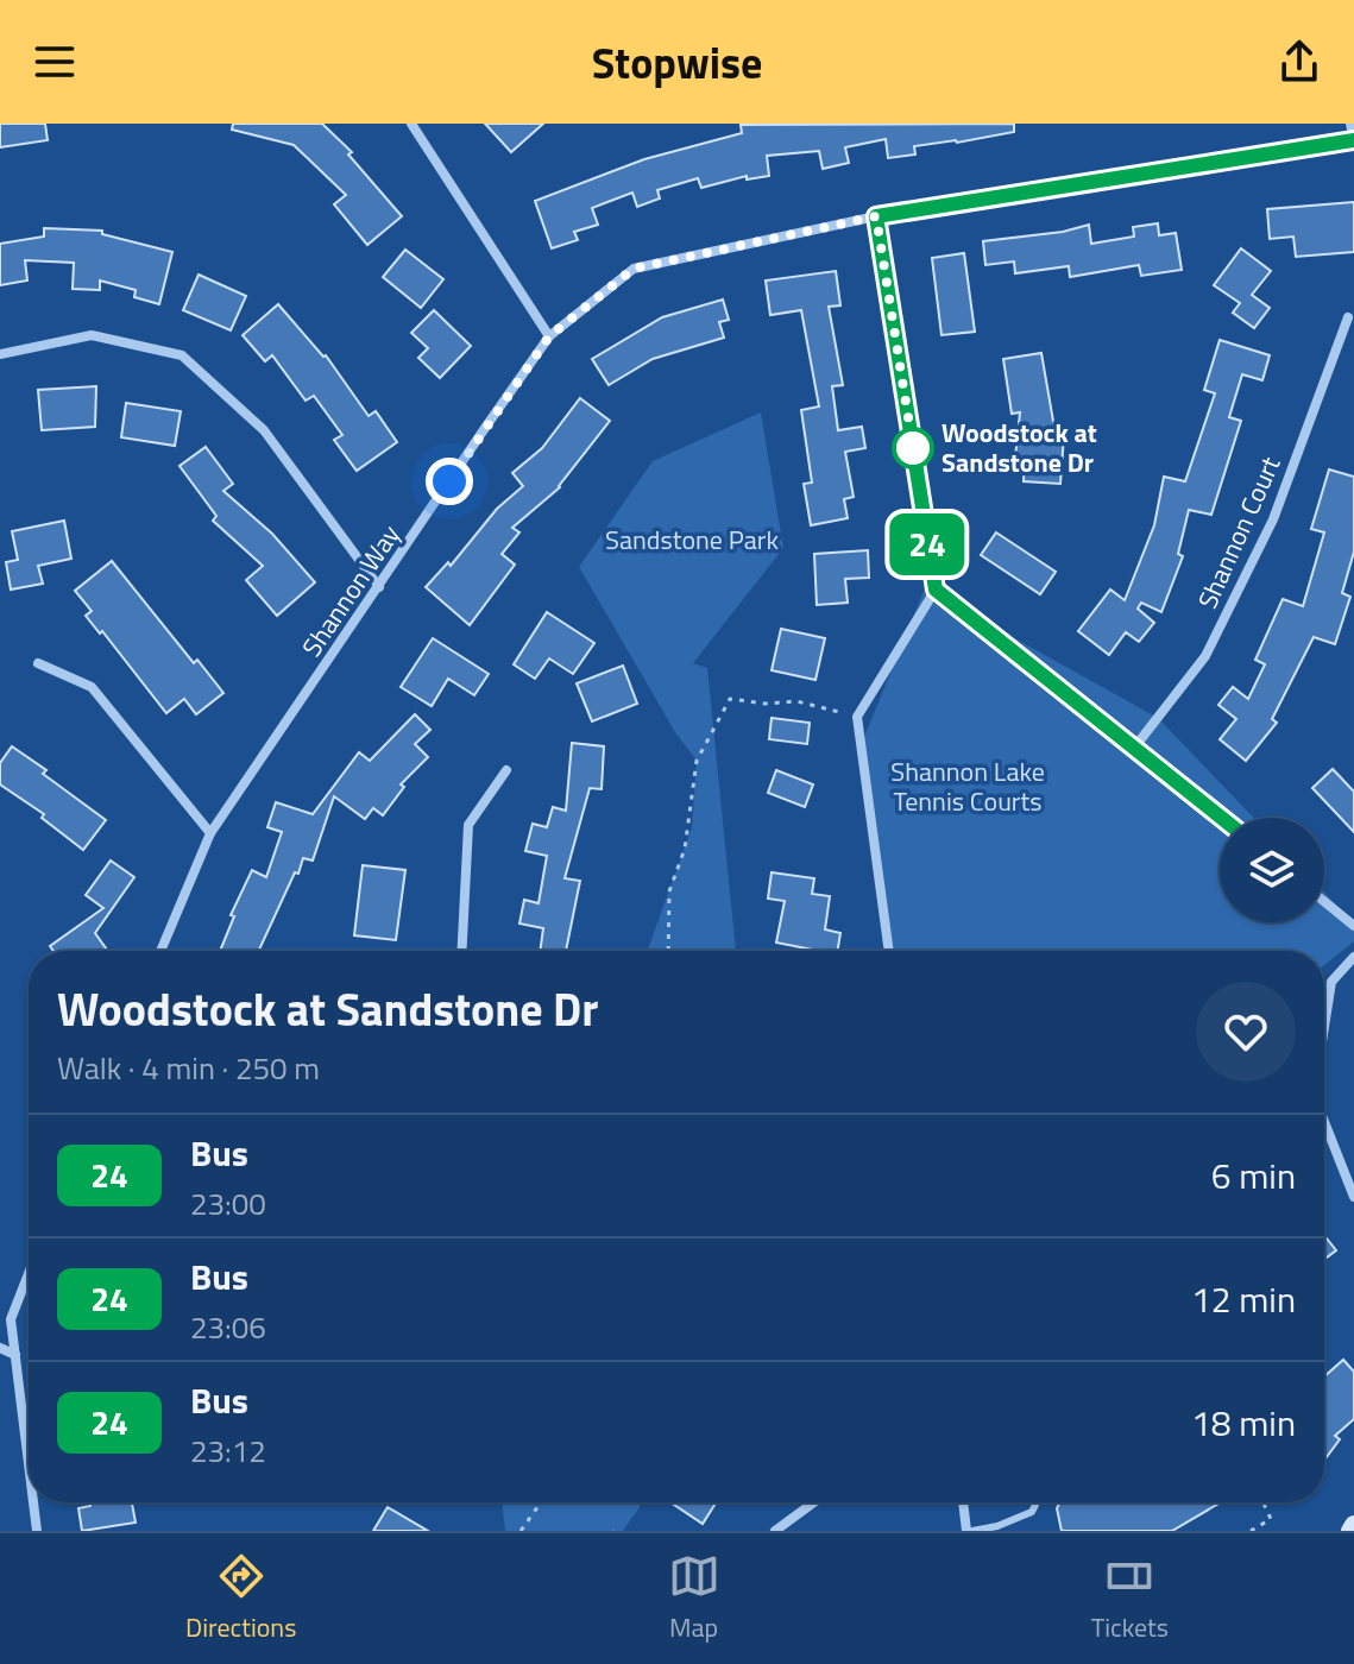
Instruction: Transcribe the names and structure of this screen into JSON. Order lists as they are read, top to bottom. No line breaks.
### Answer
{"streets":{"street":["Shannon Court","Shannon Way"]},"parks":["Sandstone Park","Shannon Lake Tennis Courts"],"places":["Woodstock at Sandstone Dr"],"lines":["bus line 24"],"page":{"header":"Stopwise","on_map":"24","heading":["Woodstock at Sandstone Dr","Walk · 4 min · 250 m"],"list":[{"mark":"24","name":"Bus","note":"23:00","value":"6 min"},{"mark":"24","name":"Bus","note":"23:06","value":"12 min"},{"mark":"24","name":"Bus","note":"23:12","value":"18 min"}],"tabs":["Directions","Map","Tickets"]}}
